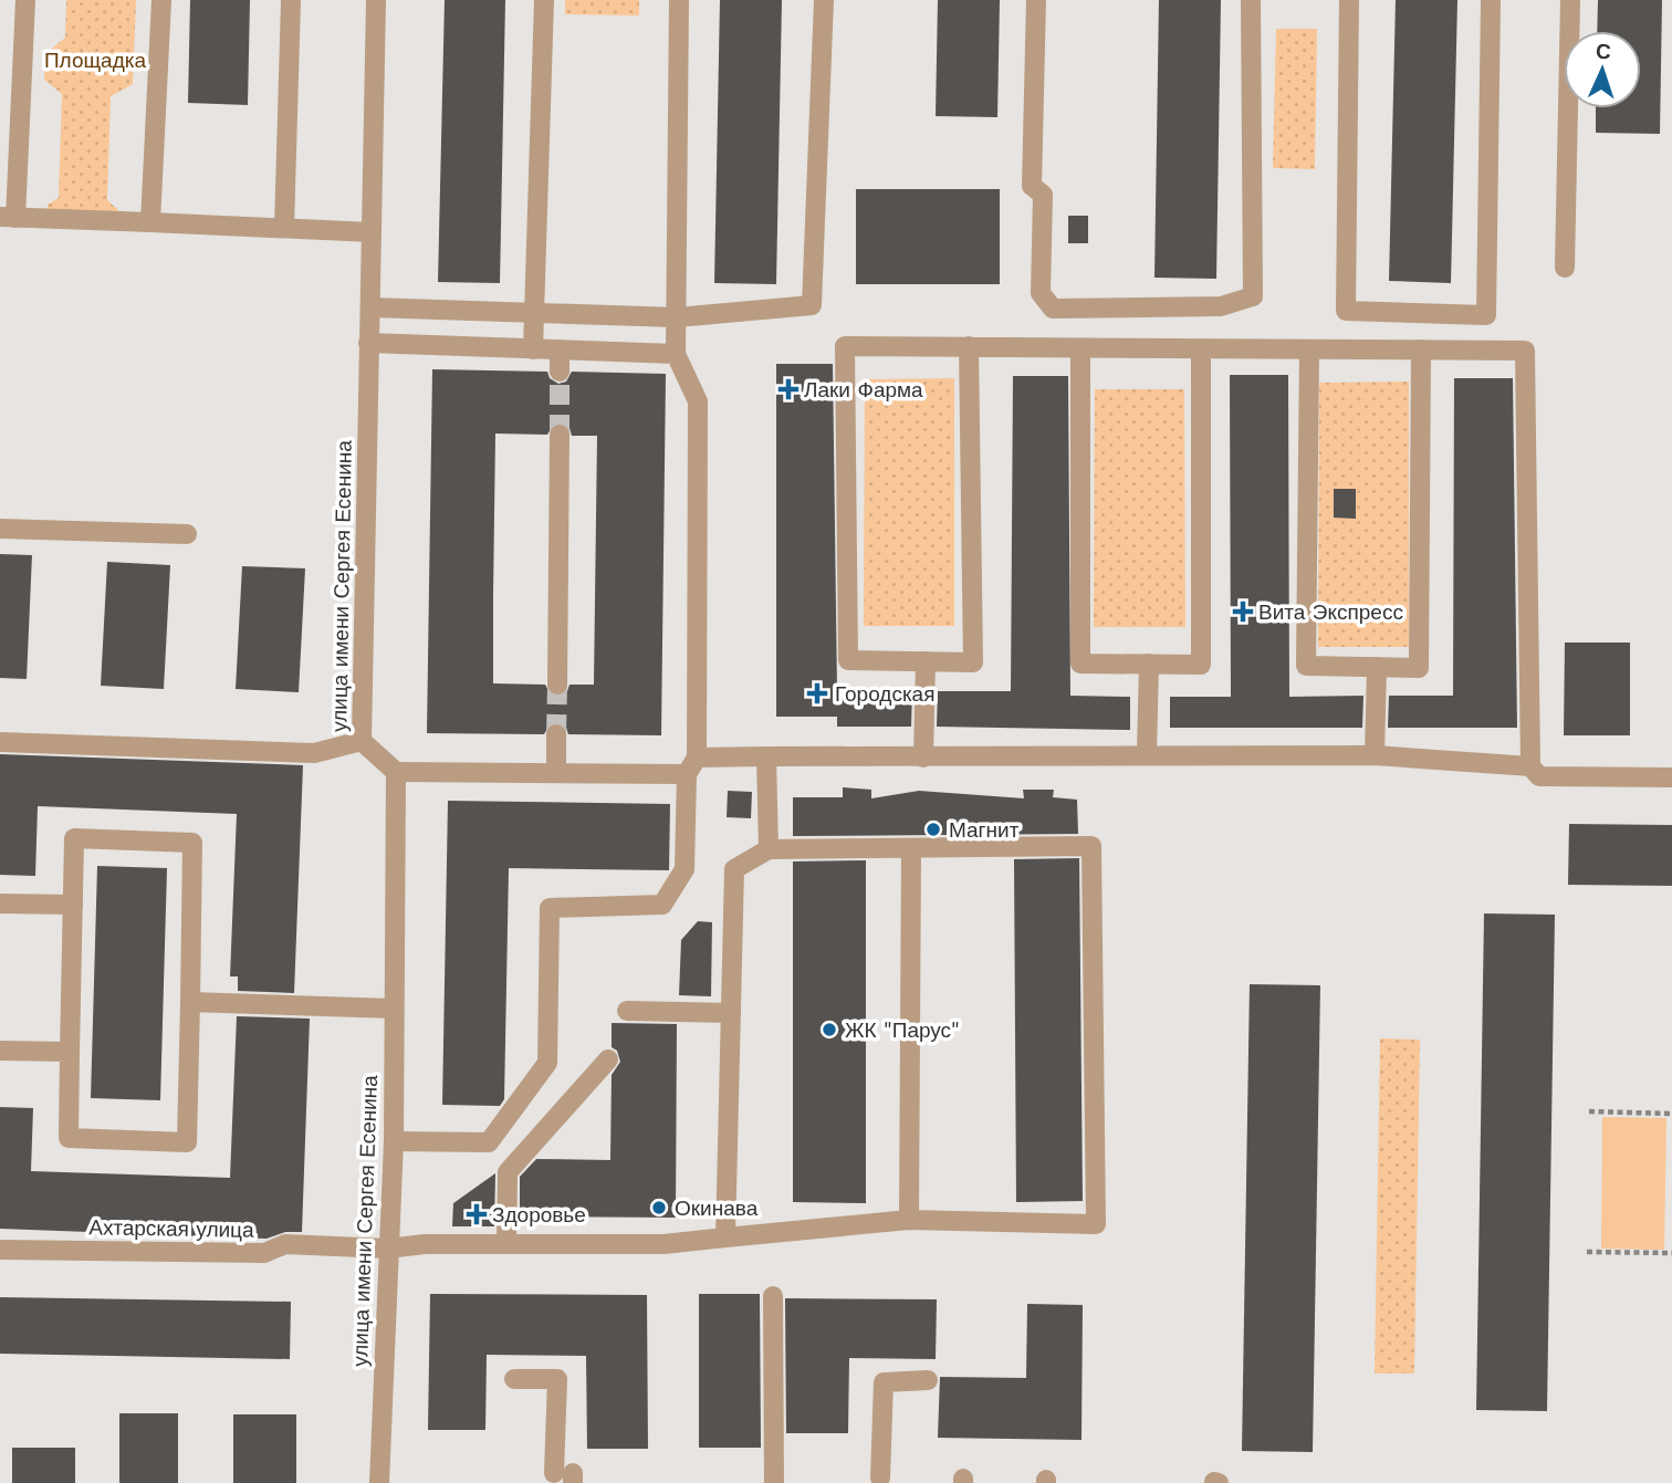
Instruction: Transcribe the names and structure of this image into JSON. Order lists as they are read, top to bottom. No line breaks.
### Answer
{"streets":{"street":["улица имени Сергея Есенина","Ахтарская улица"]},"crossings":[["улица имени Сергея Есенина","Ахтарская улица"]],"parks":["Площадка"],"places":{"health":["Лаки Фарма","Вита Экспресс","Городская","Здоровье"],"other":["Магнит","ЖК \"Парус\"","Окинава"]},"north":"top"}
